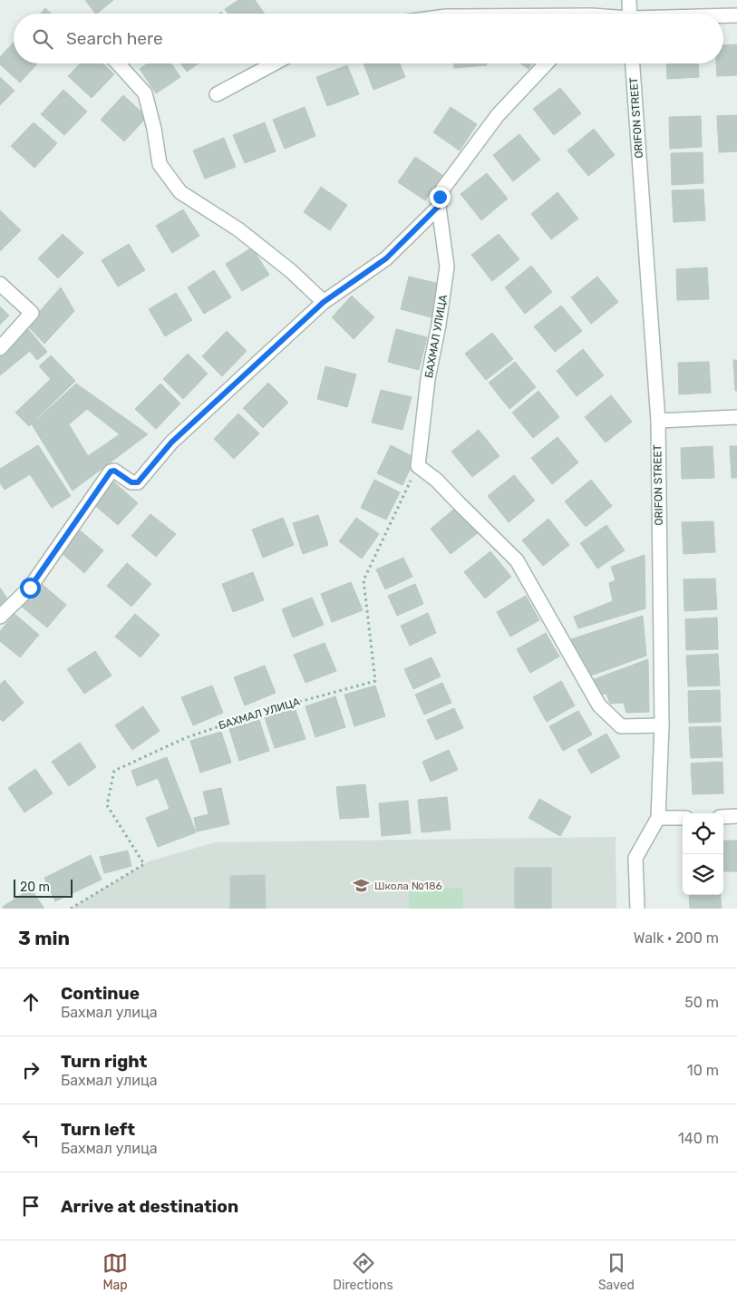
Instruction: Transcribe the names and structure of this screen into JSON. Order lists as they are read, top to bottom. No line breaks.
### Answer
{"streets":{"street":["ORIFON STREET","БАХМАЛ УЛИЦА"]},"places":{"school or university":["Школа №186"]},"scale_bar":"20 m","page":{"search":"Search here","scale":"20 m","heading":["3 min","Walk · 200 m"],"list":[["Continue","Бахмал улица","50 m"],["Turn right","Бахмал улица","10 m"],["Turn left","Бахмал улица","140 m"],"Arrive at destination"],"nav":["Map","Directions","Saved"]}}
